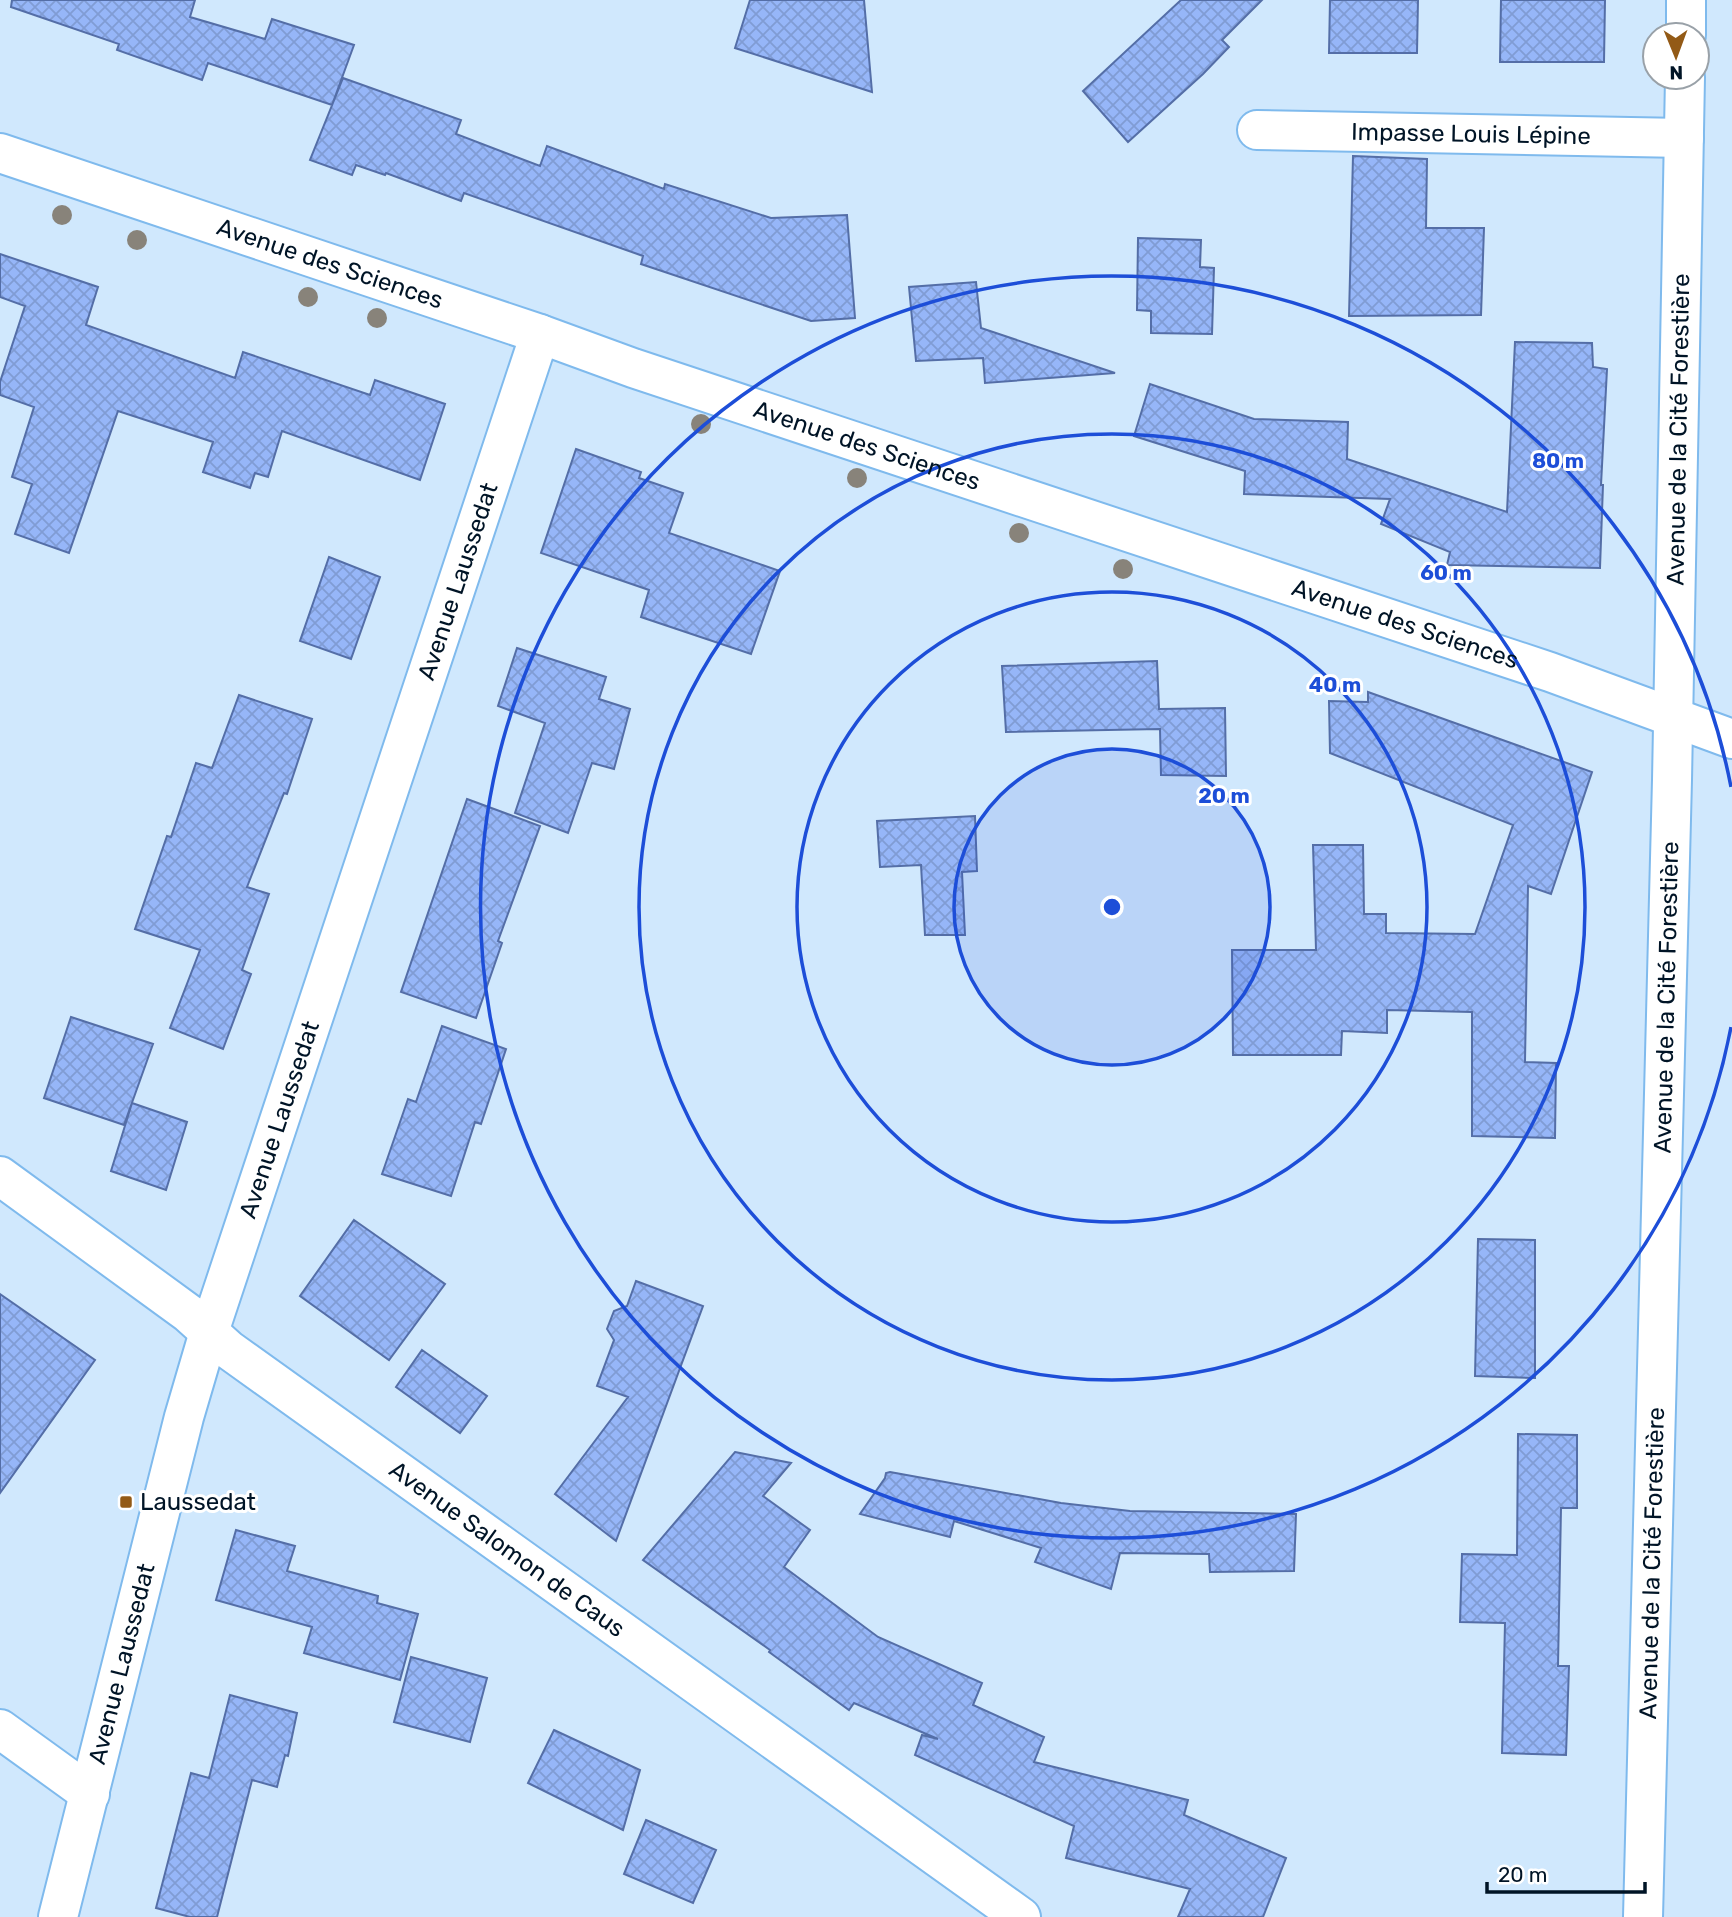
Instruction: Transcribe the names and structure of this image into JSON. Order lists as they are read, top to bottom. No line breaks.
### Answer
{"streets":{"street":["Impasse Louis Lépine","Avenue des Sciences","Avenue de la Cité Forestière","Avenue Laussedat","Avenue Salomon de Caus"]},"crossings":[["Impasse Louis Lépine","Avenue de la Cité Forestière"],["Avenue des Sciences","Avenue de la Cité Forestière"],["Avenue des Sciences","Avenue Laussedat"],["Avenue Laussedat","Avenue Salomon de Caus"]],"places":{"transit":["Laussedat"]},"scale_bar":"20 m","north":"bottom","rings":["80 m","60 m","40 m","20 m"]}
